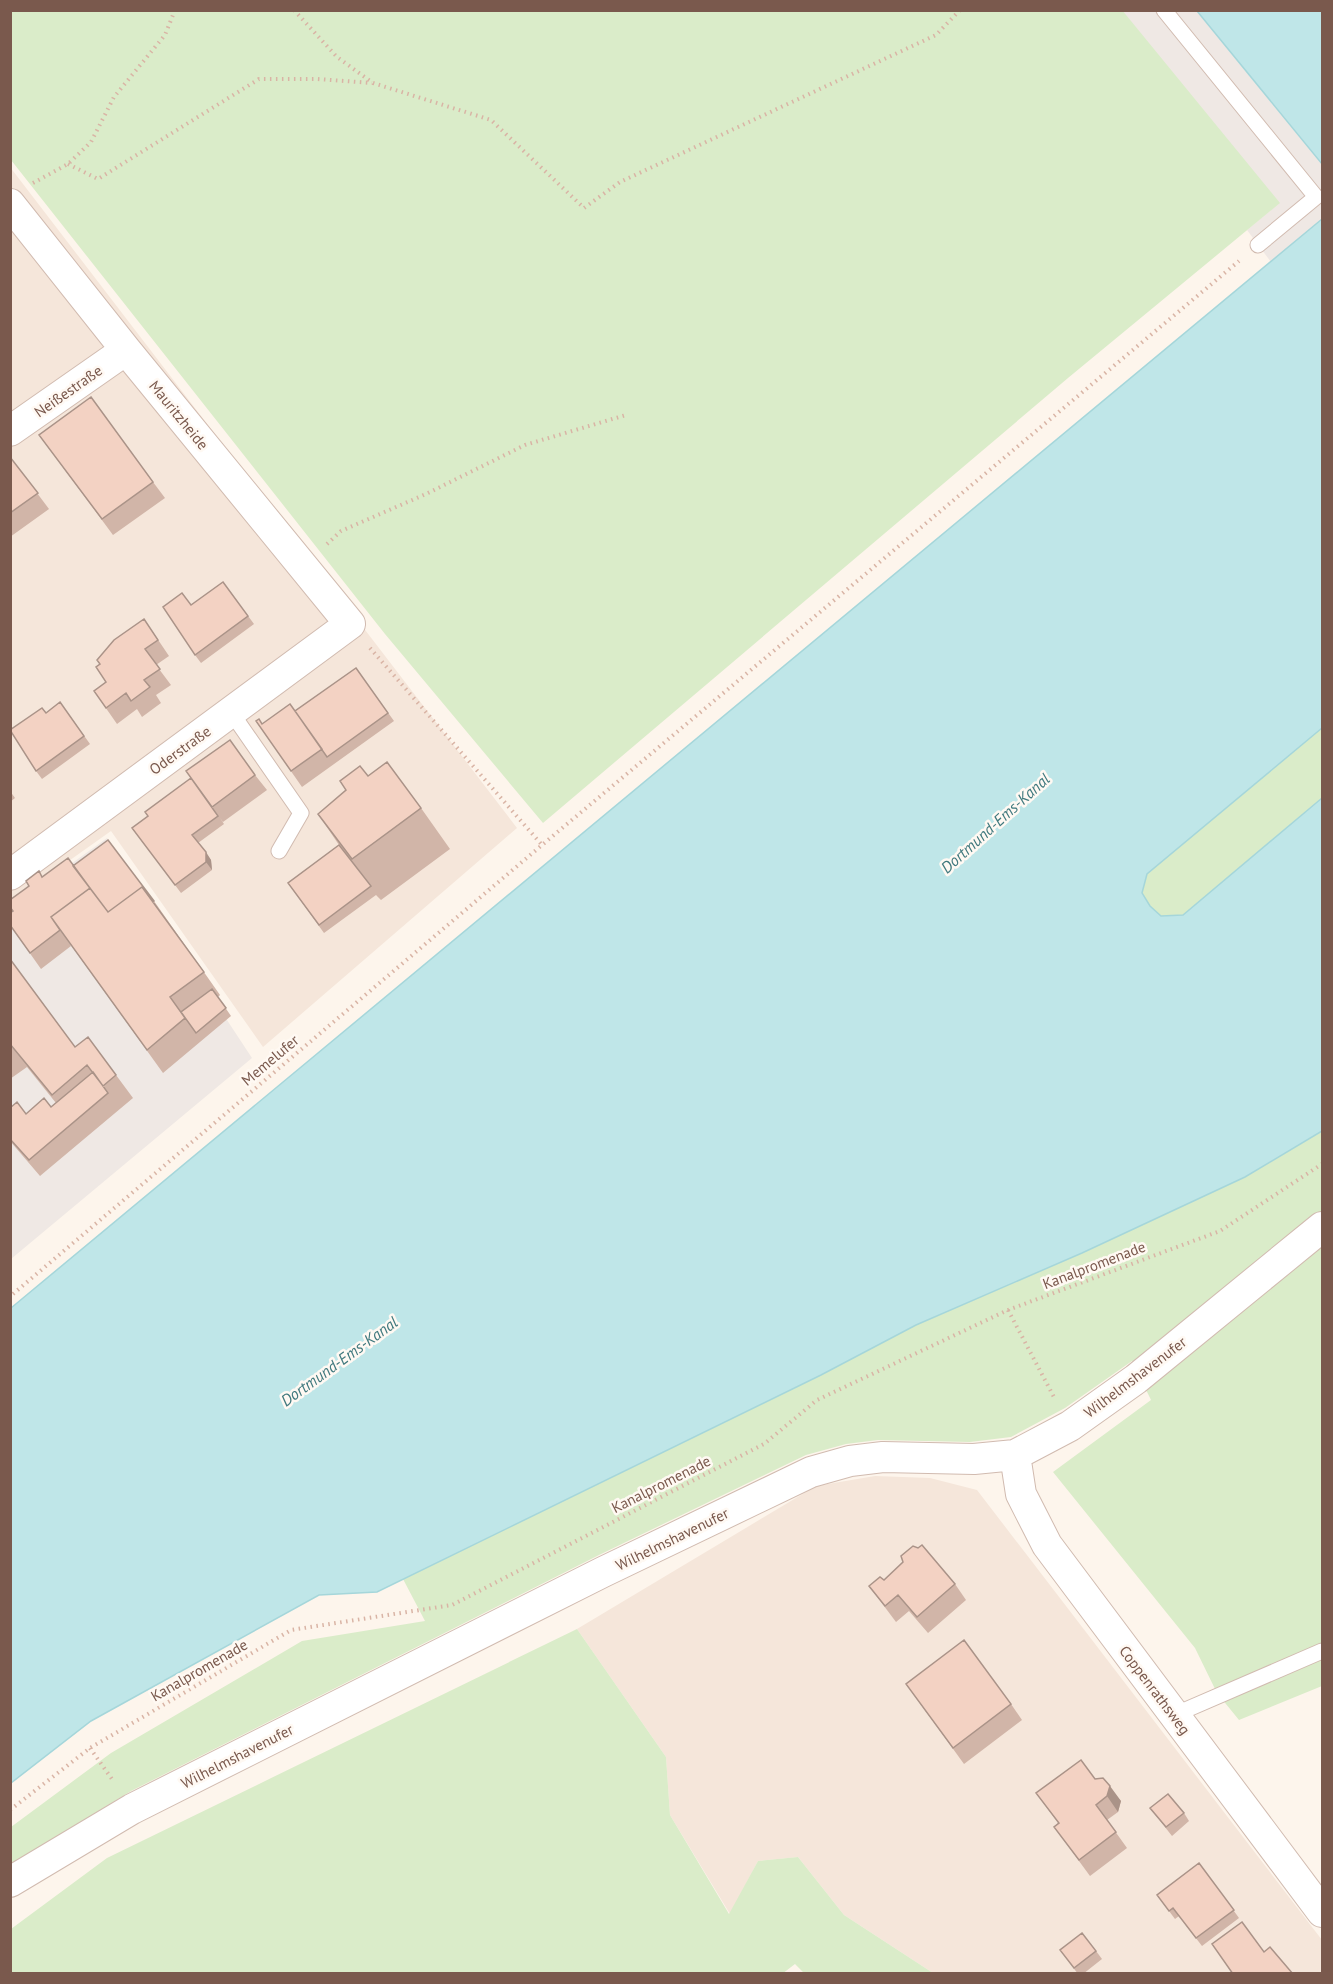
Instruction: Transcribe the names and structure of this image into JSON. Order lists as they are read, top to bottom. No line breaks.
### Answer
{"streets":{"street":["Neißestraße","Mauritzheide","Oderstraße","Wilhelmshavenufer","Coppenrathsweg"],"path":["Memelufer","Kanalpromenade"]},"crossings":[["Neißestraße","Mauritzheide"],["Mauritzheide","Oderstraße"],["Wilhelmshavenufer","Coppenrathsweg"]],"water":["Dortmund-Ems-Kanal"]}
